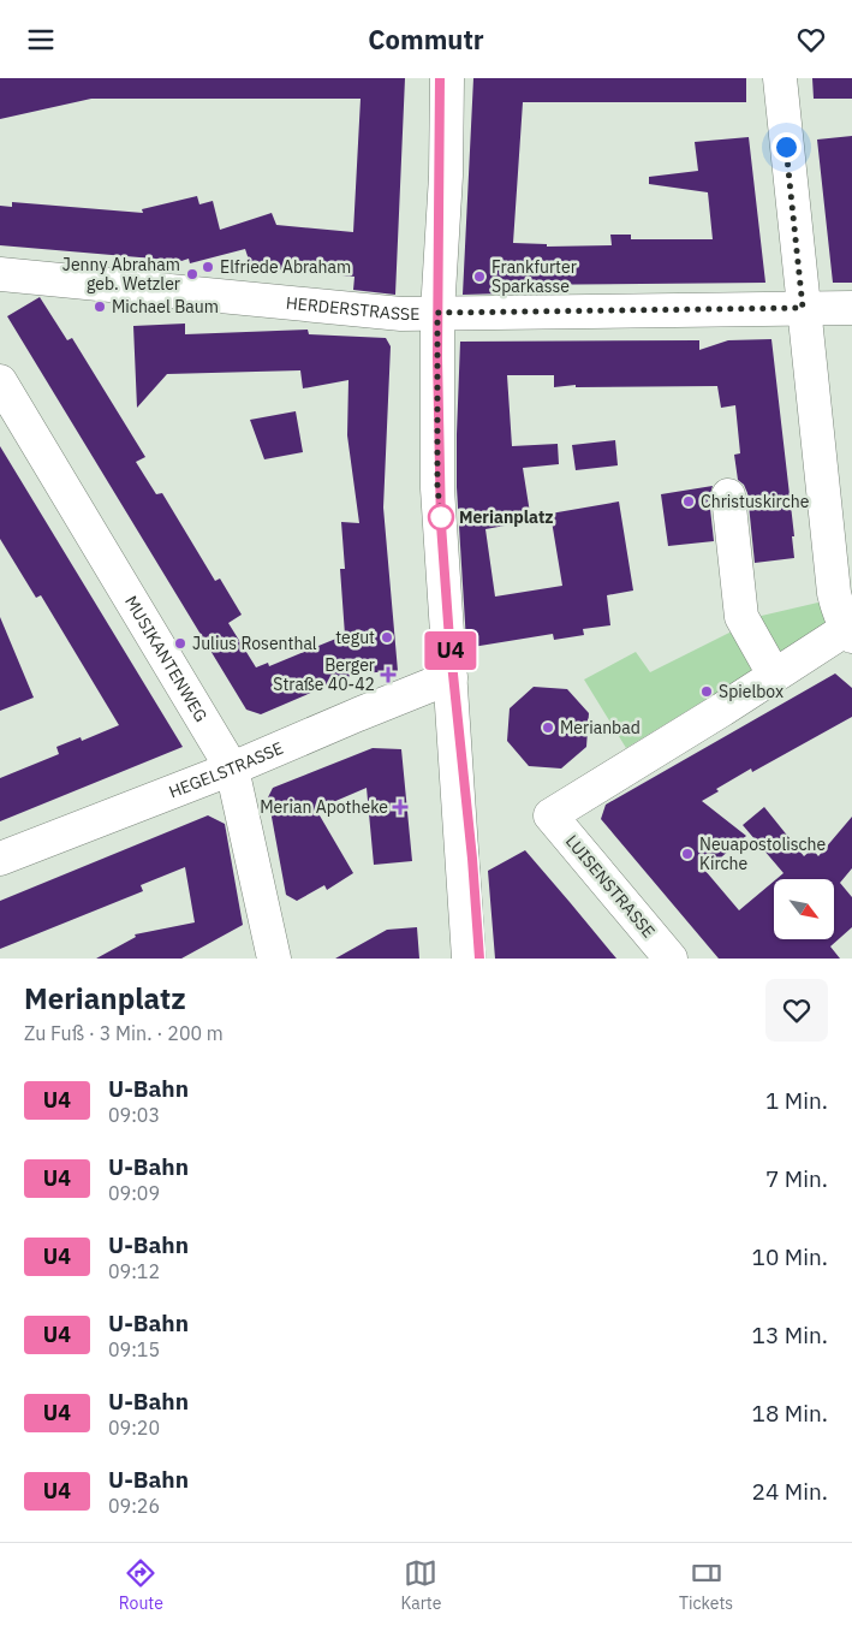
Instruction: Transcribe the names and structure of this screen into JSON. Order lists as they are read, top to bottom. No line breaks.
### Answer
{"streets":{"street":["HERDERSTRASSE","MUSIKANTENWEG","HEGELSTRASSE","LUISENSTRASSE"]},"crossings":[["MUSIKANTENWEG","HEGELSTRASSE"]],"places":{"other":["Elfriede Abraham","Jenny Abraham geb. Wetzler","Frankfurter Sparkasse","Michael Baum","Christuskirche","Merianplatz","tegut","Julius Rosenthal","Spielbox","Merianbad","Neuapostolische Kirche"],"health":["Berger Straße 40-42","Merian Apotheke"]},"lines":["metro line U4"],"north":"bottom right","page":{"header":"Commutr","on_map":"U4","heading":["Merianplatz","Zu Fuß · 3 Min. · 200 m"],"list":[{"mark":"U4","name":"U-Bahn","note":"09:03","value":"1 Min."},{"mark":"U4","name":"U-Bahn","note":"09:09","value":"7 Min."},{"mark":"U4","name":"U-Bahn","note":"09:12","value":"10 Min."},{"mark":"U4","name":"U-Bahn","note":"09:15","value":"13 Min."},{"mark":"U4","name":"U-Bahn","note":"09:20","value":"18 Min."},{"mark":"U4","name":"U-Bahn","note":"09:26","value":"24 Min."}],"tabs":["Route","Karte","Tickets"]}}
